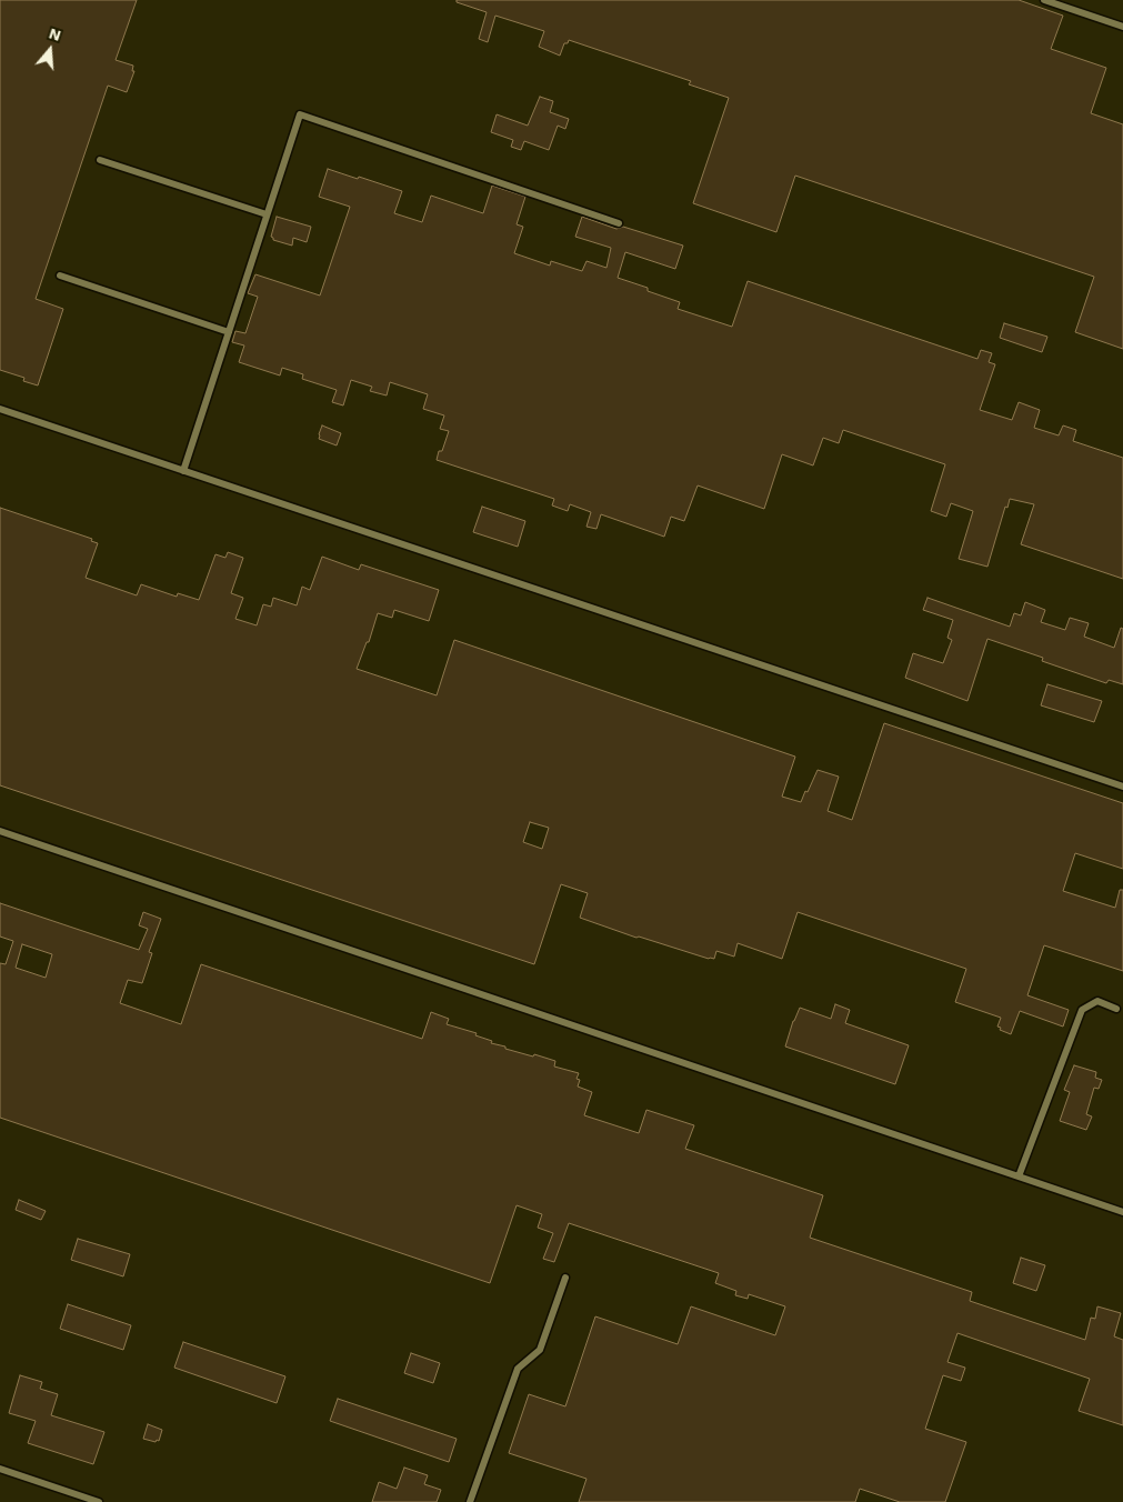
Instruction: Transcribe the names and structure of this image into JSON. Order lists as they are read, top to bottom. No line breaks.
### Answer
{"north":"top"}
